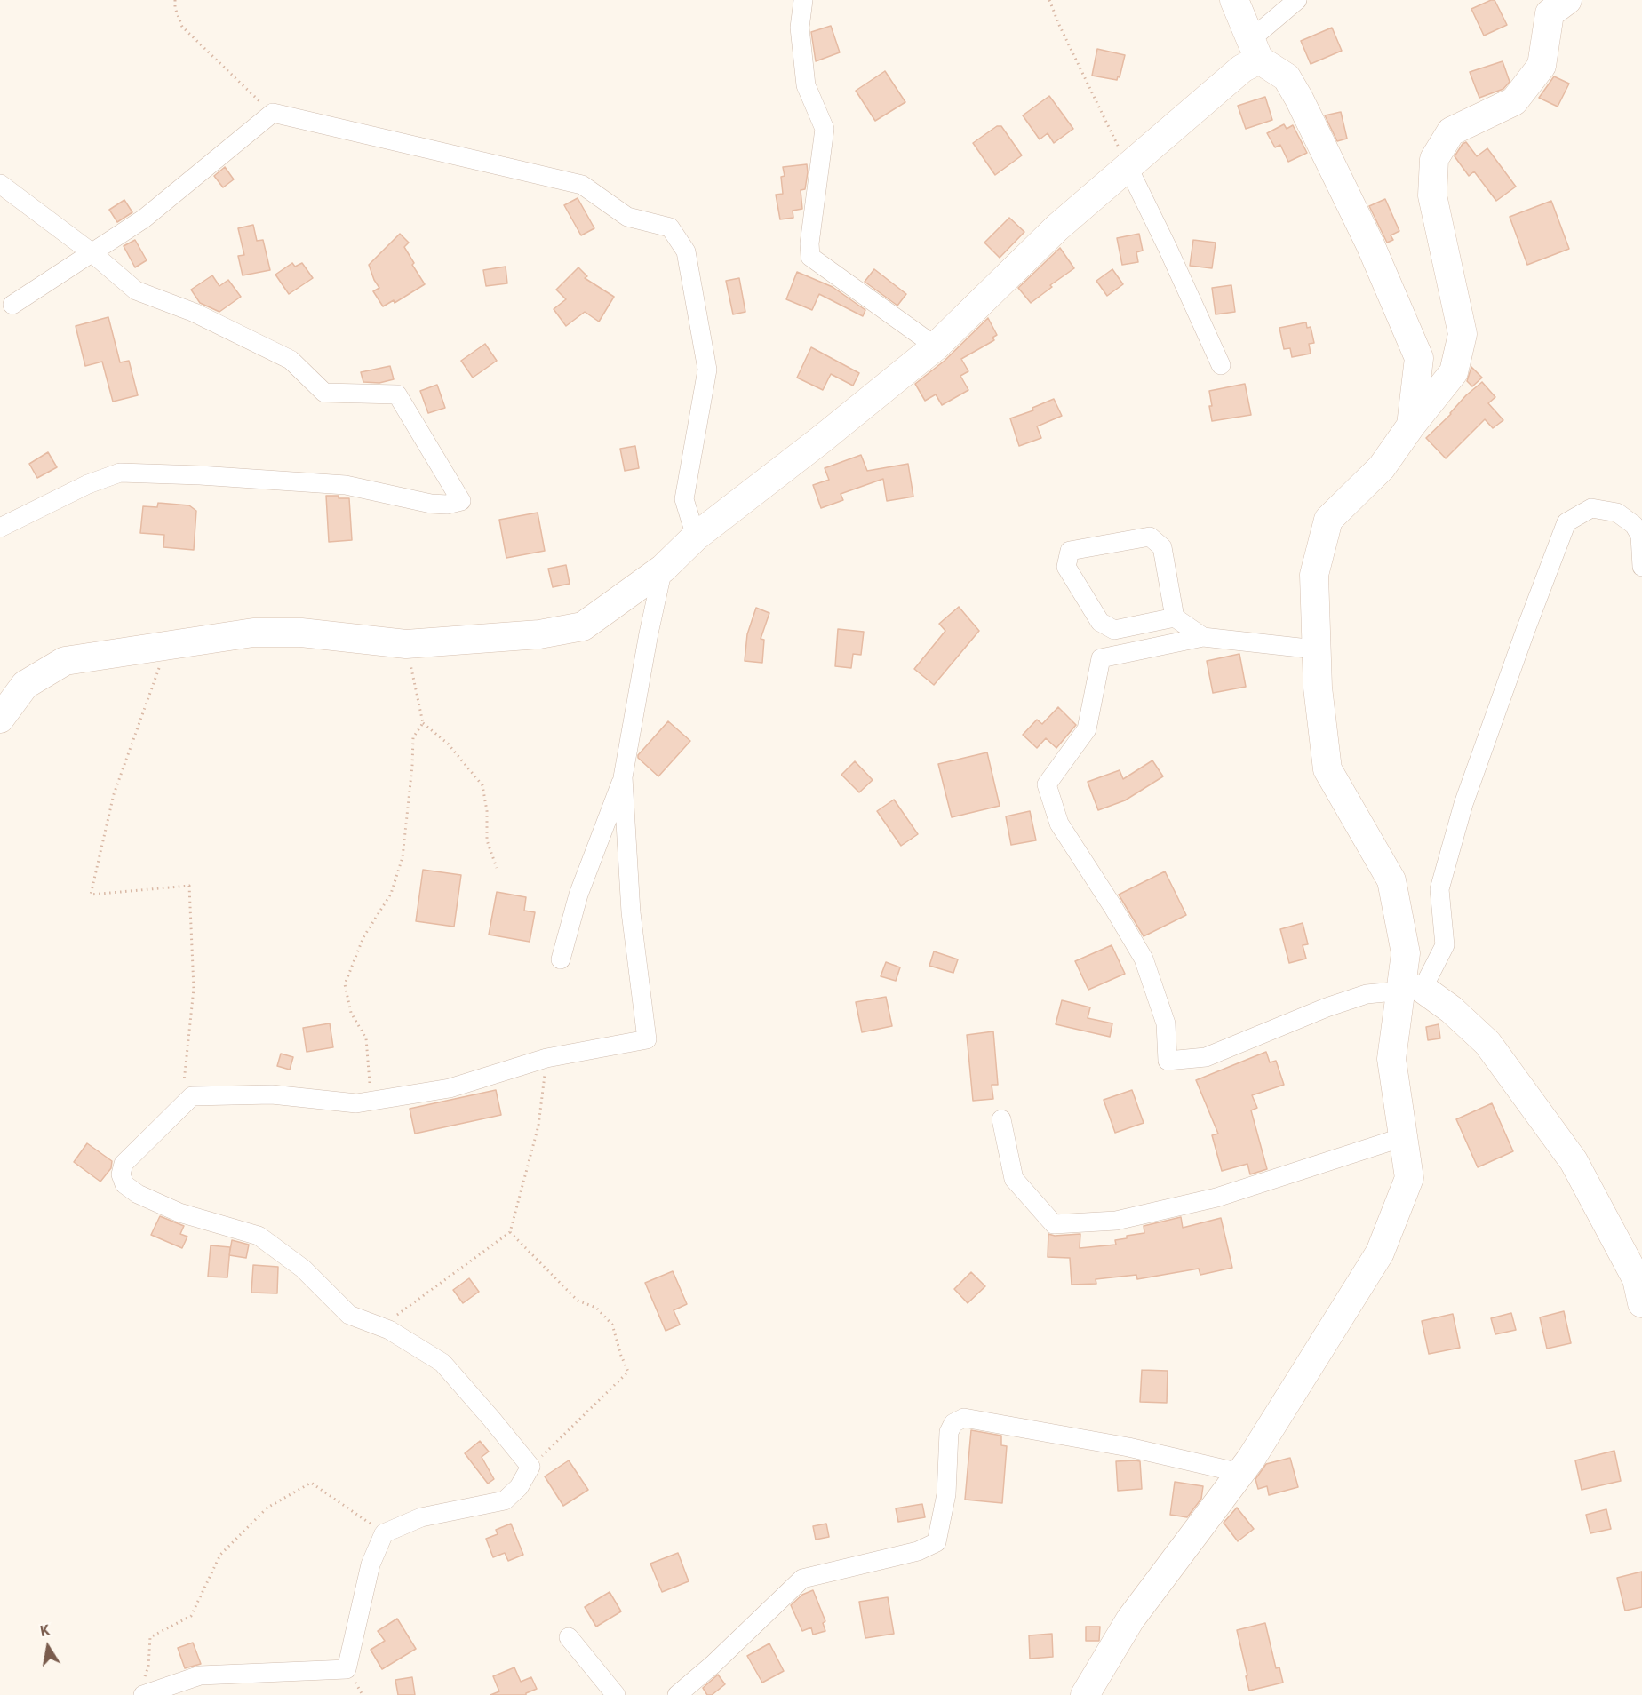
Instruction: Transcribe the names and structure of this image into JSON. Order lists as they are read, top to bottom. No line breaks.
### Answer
{"north":"top"}
